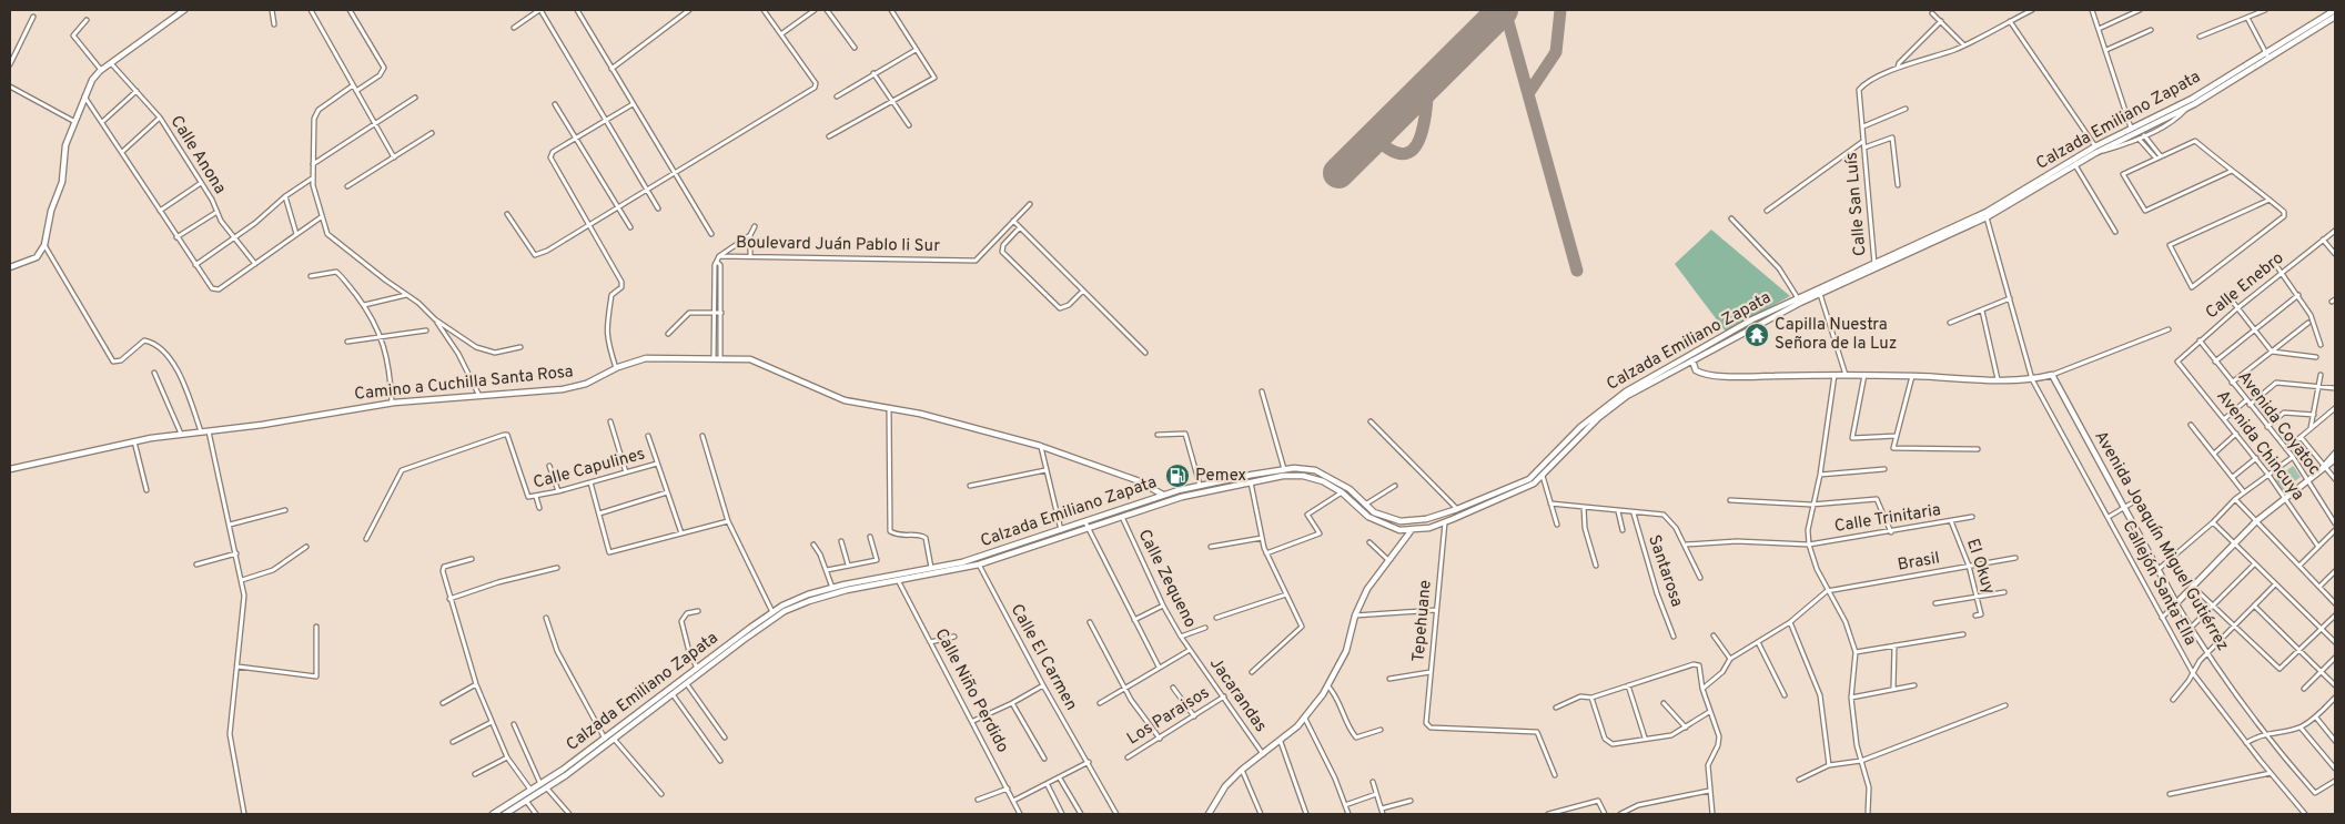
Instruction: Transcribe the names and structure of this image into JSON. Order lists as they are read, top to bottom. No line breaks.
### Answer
{"streets":{"main road":["Calzada Emiliano Zapata","Camino a Cuchilla Santa Rosa","Avenida Joaquín Miguel Gutiérrez"],"street":["Calle Anona","Calle San Luís","Boulevard Juán Pablo Ii Sur","Calle Enebro","Avenida Coyatoc","Avenida Chincuya","Calle Capulines","Calle Trinitaria","Brasil","El Okuy","Santarosa","Calle Zequeno","Callejón Santa Ella","Tepehuane","Calle El Carmen","Calle Niño Perdido","Jacarandas","Los Paraisos"]},"crossings":[["Calzada Emiliano Zapata","Calle San Luís"],["Calzada Emiliano Zapata","Camino a Cuchilla Santa Rosa"],["Calzada Emiliano Zapata","Calle Zequeno"],["Calzada Emiliano Zapata","Callejón Santa Ella"],["Calzada Emiliano Zapata","Tepehuane"],["Calzada Emiliano Zapata","Calle El Carmen"],["Calzada Emiliano Zapata","Calle Niño Perdido"],["Calle Enebro","Avenida Coyatoc"],["Calle Enebro","Avenida Chincuya"],["Calle Trinitaria","El Okuy"],["Brasil","El Okuy"],["Calle Zequeno","Jacarandas"],["Jacarandas","Los Paraisos"]],"places":{"temple":["Capilla Nuestra Señora de la Luz"],"fuel station":["Pemex"]}}
